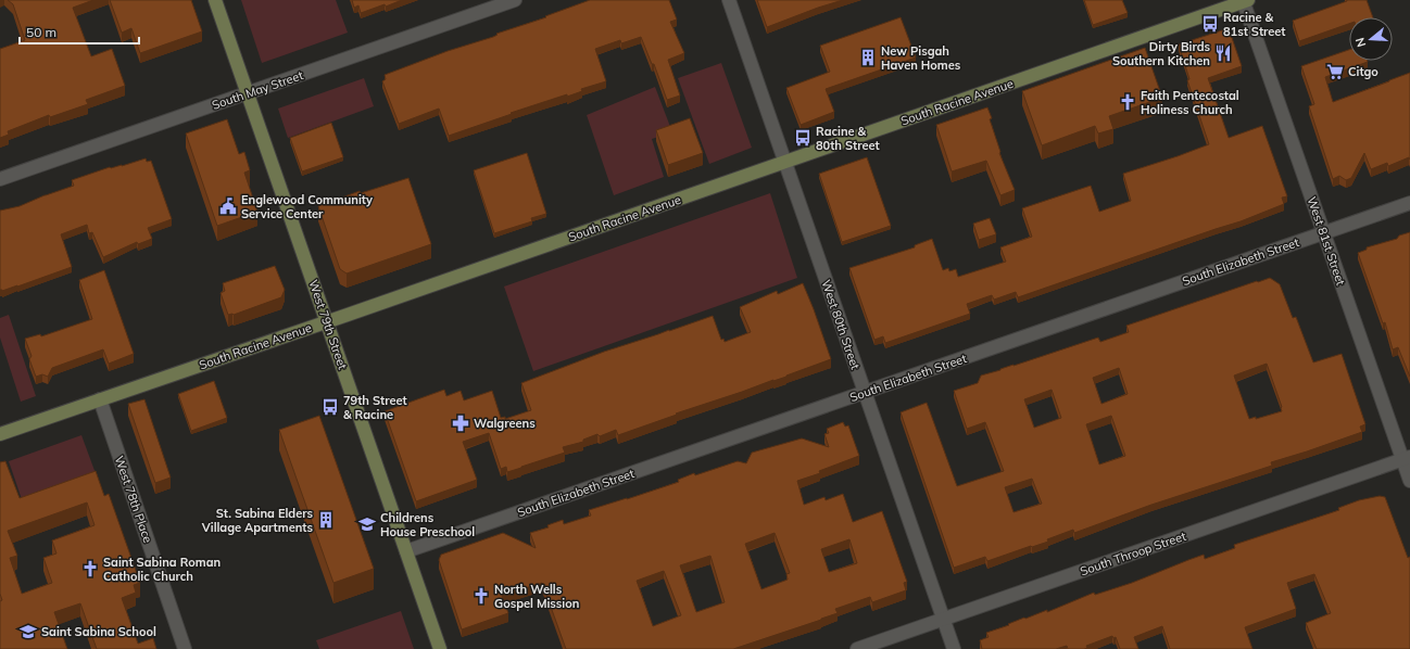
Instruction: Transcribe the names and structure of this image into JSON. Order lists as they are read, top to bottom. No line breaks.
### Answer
{"streets":{"street":["South May Street","South Racine Avenue","West 81st Street","South Elizabeth Street","West 79th Street","West 80th Street","West 78th Place","South Throop Street"]},"crossings":[["South May Street","West 79th Street"],["South Racine Avenue","West 81st Street"],["South Racine Avenue","West 79th Street"],["South Racine Avenue","West 80th Street"],["South Racine Avenue","West 78th Place"],["West 81st Street","South Elizabeth Street"],["West 81st Street","South Throop Street"],["South Elizabeth Street","West 79th Street"],["South Elizabeth Street","West 80th Street"],["West 80th Street","South Throop Street"]],"places":{"bus stop":["Racine & 81st Street","Racine & 80th Street","79th Street & Racine"],"restaurant":["Dirty Birds Southern Kitchen"],"building":["New Pisgah Haven Homes","St. Sabina Elders Village Apartments"],"supermarket":["Citgo"],"church":["Faith Pentecostal Holiness Church","Saint Sabina Roman Catholic Church","North Wells Gospel Mission"],"public building":["Englewood Community Service Center"],"pharmacy":["Walgreens"],"school or university":["Childrens House Preschool","Saint Sabina School"]},"scale_bar":"50 m","north":"left"}
